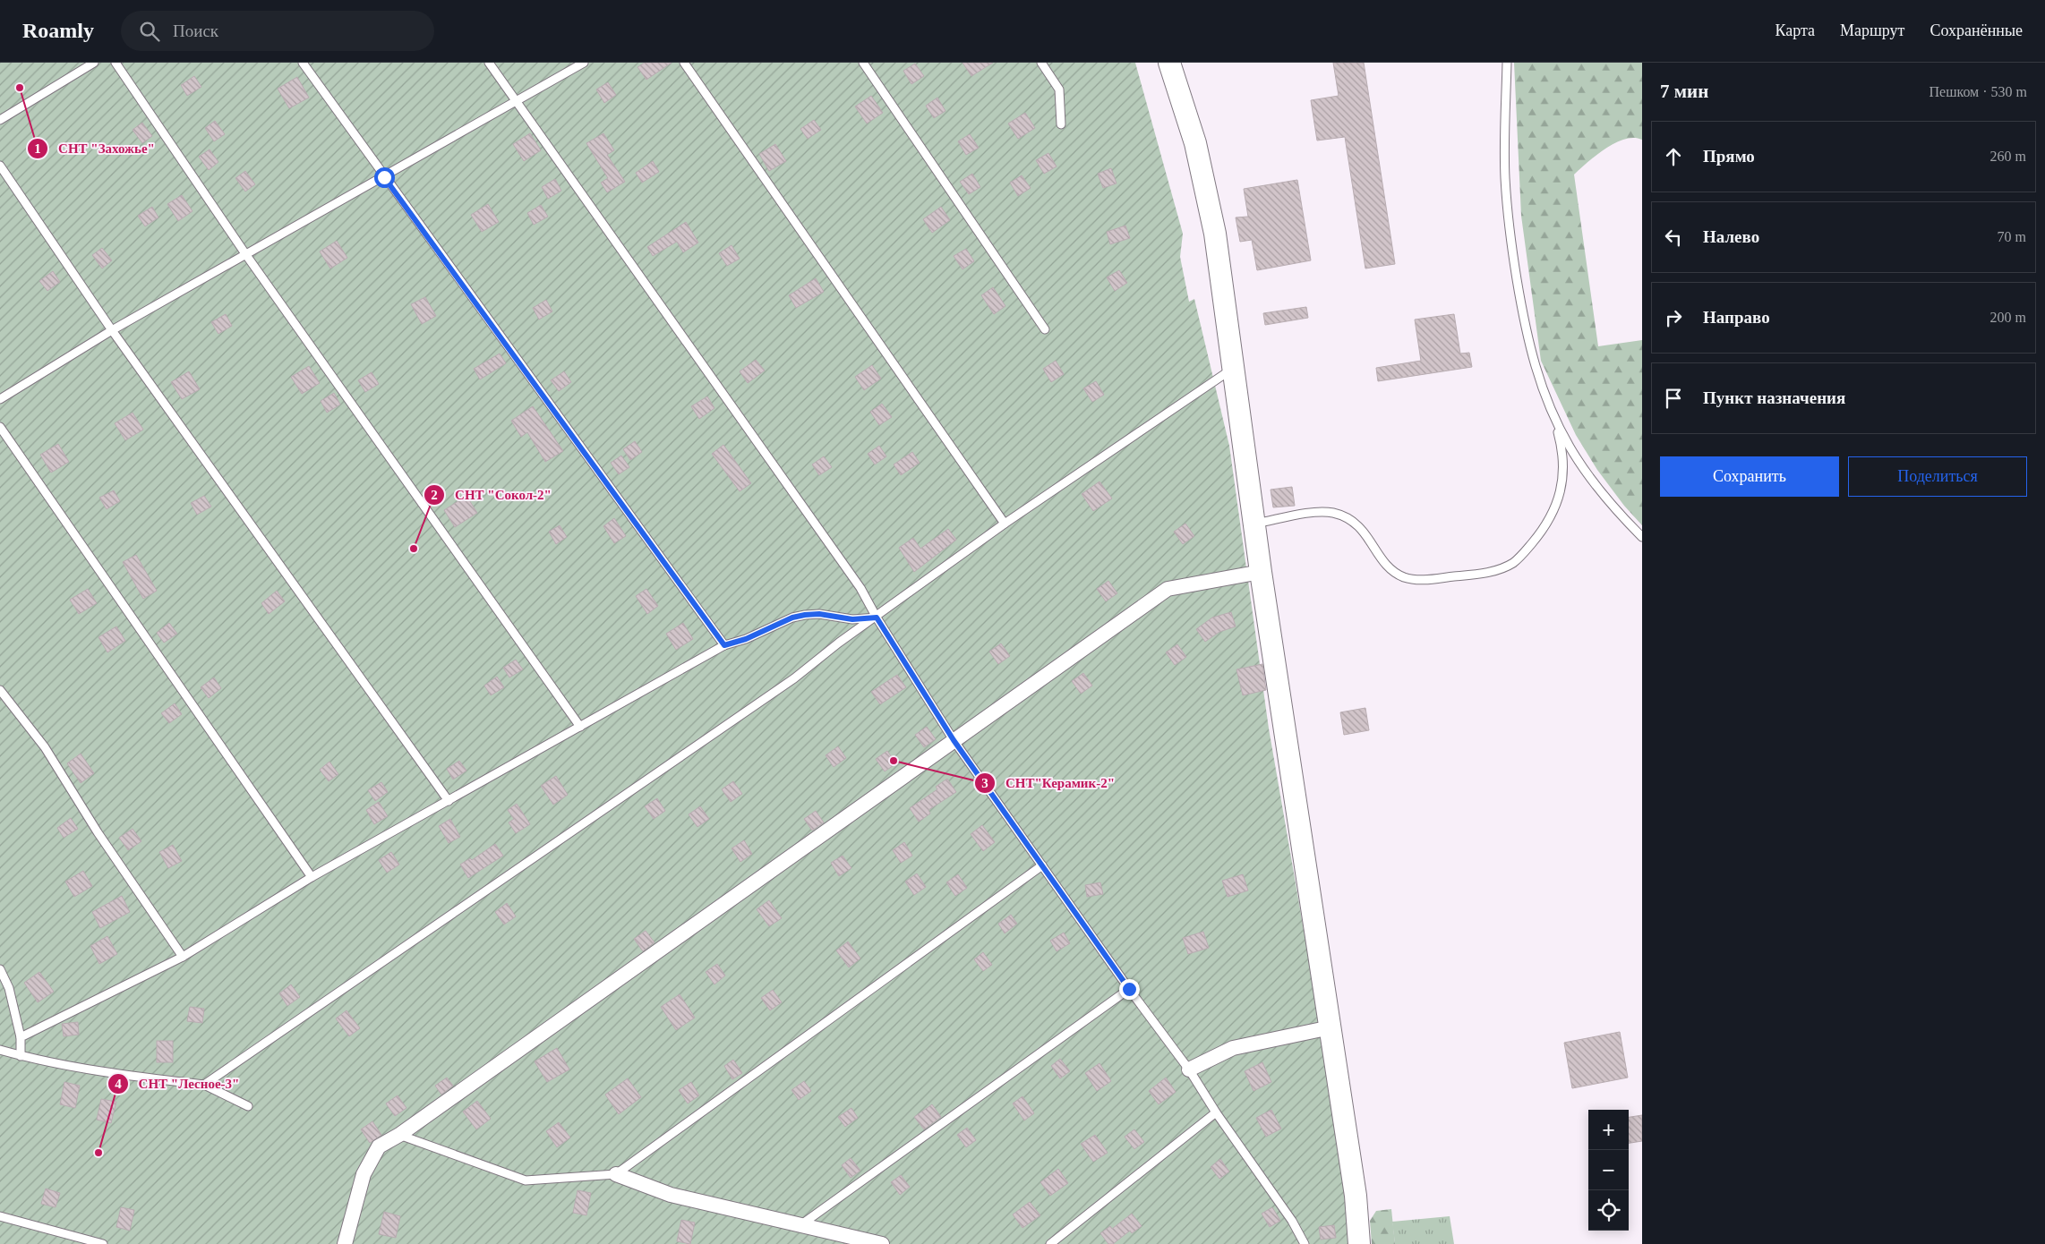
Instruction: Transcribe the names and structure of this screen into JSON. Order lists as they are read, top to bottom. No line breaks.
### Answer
{"places":["СНТ \"Захожье\"","СНТ \"Сокол-2\"","СНТ\"Керамик-2\"","СНТ \"Лесное-3\""],"page":{"header":"Roamly","search":"Поиск","nav":["Карта","Маршрут","Сохранённые"],"heading":["7 мин","Пешком · 530 m"],"list":[["Прямо","260 m"],["Налево","70 m"],["Направо","200 m"],"Пункт назначения"],"buttons":["Сохранить","Поделиться"],"map_buttons":["+","−"]}}
